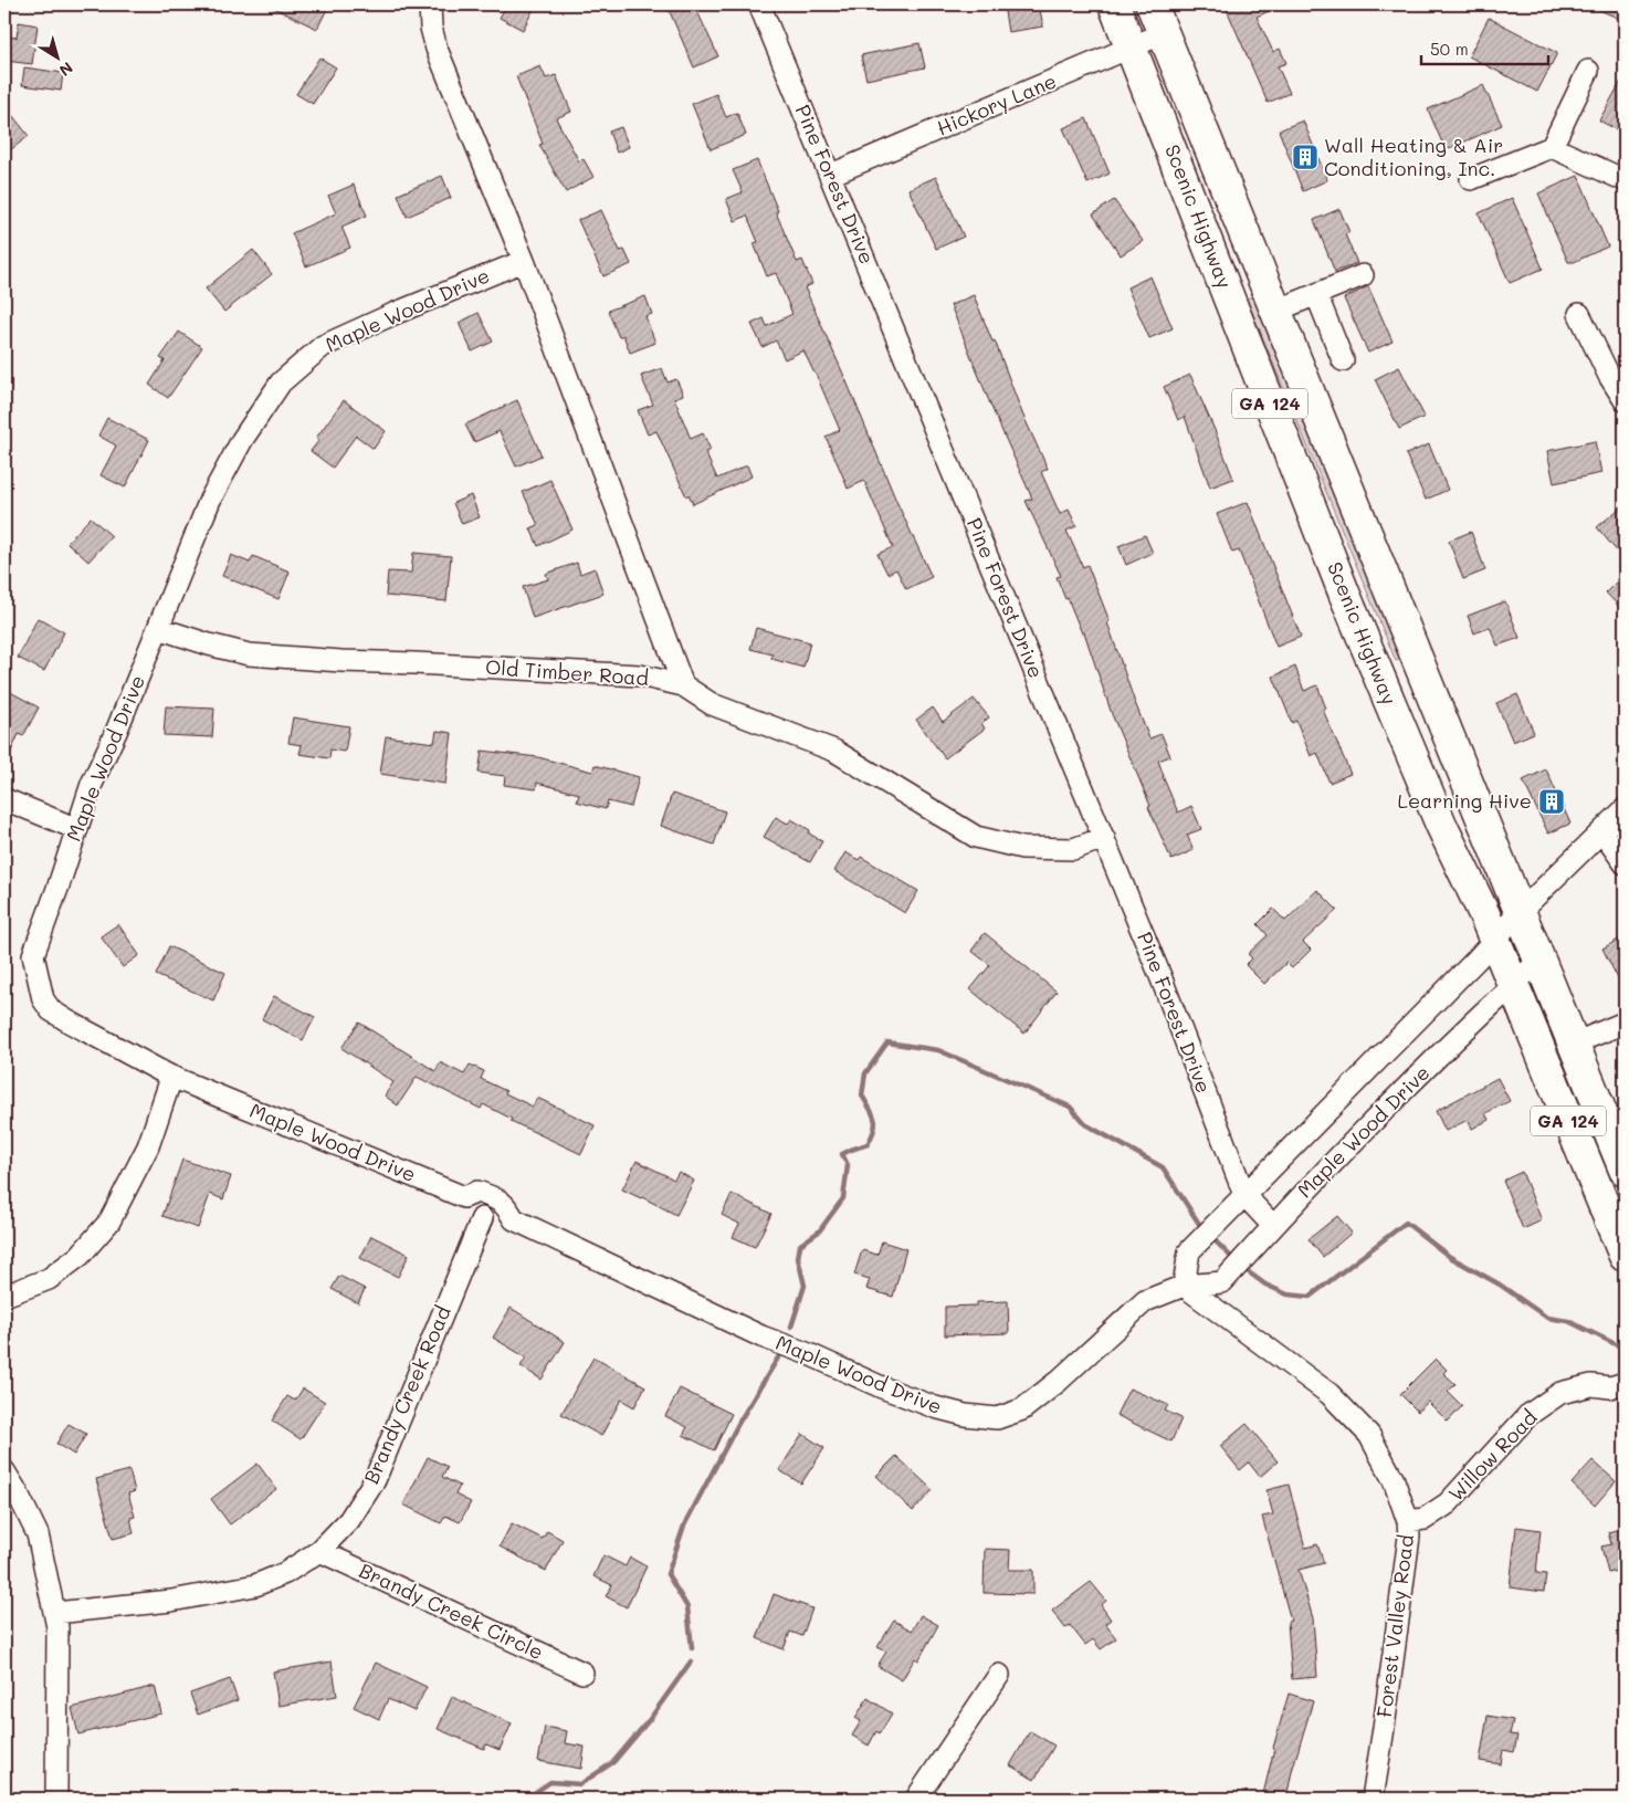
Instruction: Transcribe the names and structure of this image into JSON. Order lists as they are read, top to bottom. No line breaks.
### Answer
{"streets":{"highway":["Scenic Highway","GA 124"],"street":["Hickory Lane","Pine Forest Drive","Maple Wood Drive","Old Timber Road","Brandy Creek Road","Willow Road","Brandy Creek Circle","Forest Valley Road"]},"crossings":[["Hickory Lane","Pine Forest Drive"],["Hickory Lane","Scenic Highway"],["Pine Forest Drive","Maple Wood Drive"],["Pine Forest Drive","Old Timber Road"],["Scenic Highway","Maple Wood Drive"],["Maple Wood Drive","Old Timber Road"],["Maple Wood Drive","Brandy Creek Road"],["Maple Wood Drive","Forest Valley Road"],["Brandy Creek Road","Brandy Creek Circle"],["Willow Road","Forest Valley Road"]],"places":{"building":["Wall Heating & Air Conditioning, Inc.","Learning Hive"]},"scale_bar":"50 m","north":"bottom right"}
